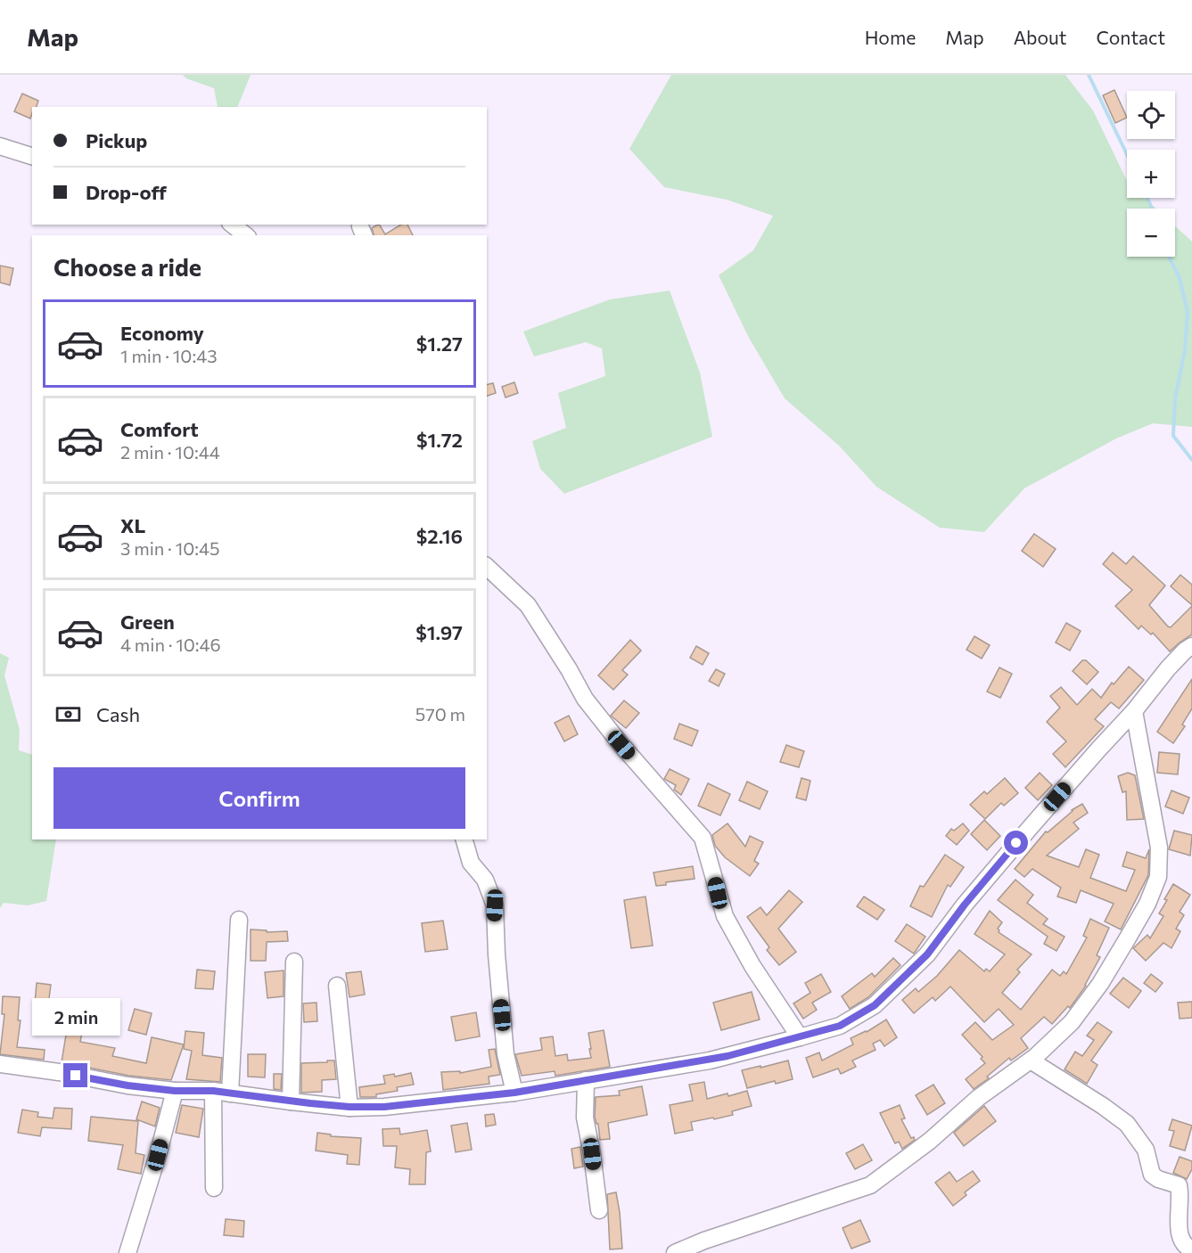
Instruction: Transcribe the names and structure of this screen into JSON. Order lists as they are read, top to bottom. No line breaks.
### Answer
{"page":{"header":"Map","nav":["Home","Map","About","Contact"],"map_buttons":["+","−"],"banner":["Pickup","Drop-off"],"heading":"Choose a ride","list":[{"name":"Economy","note":"1 min · 10:43","value":"$1.27"},{"name":"Comfort","note":"2 min · 10:44","value":"$1.72"},{"name":"XL","note":"3 min · 10:45","value":"$2.16"},{"name":"Green","note":"4 min · 10:46","value":"$1.97"}],"pay":["Cash","570 m"],"buttons":"Confirm","bubble":"2 min"}}
